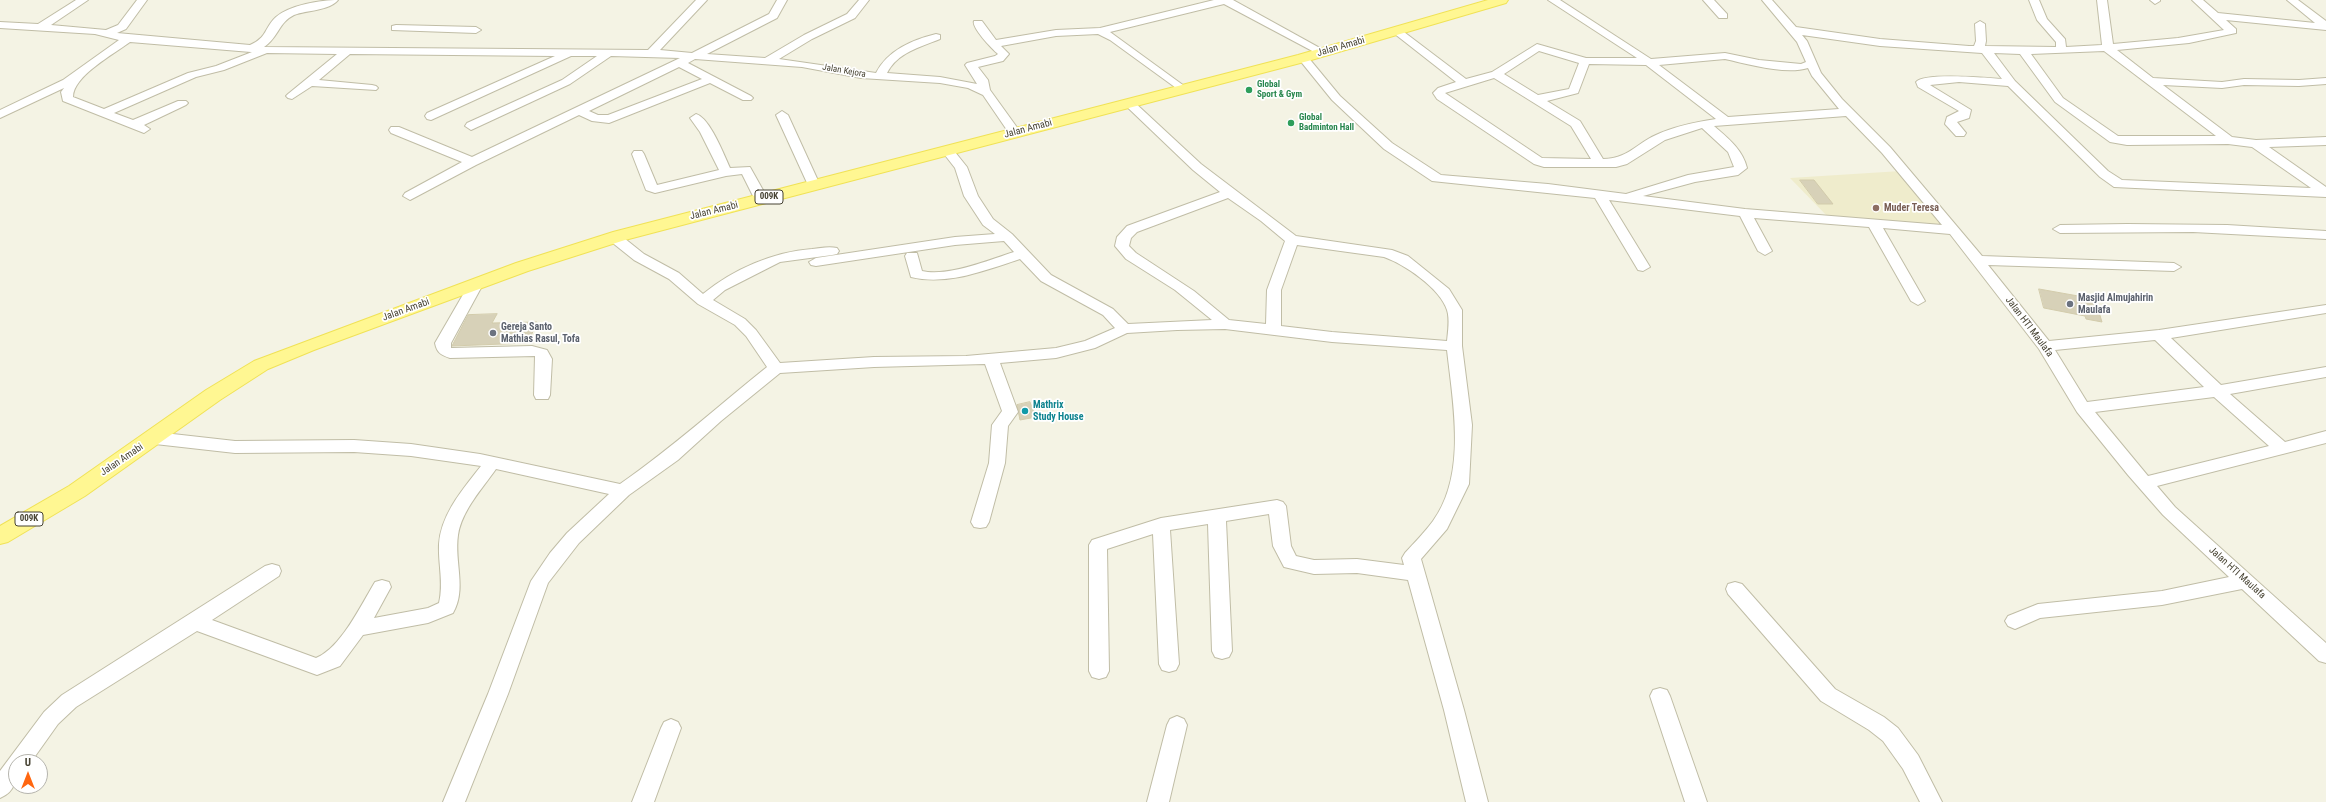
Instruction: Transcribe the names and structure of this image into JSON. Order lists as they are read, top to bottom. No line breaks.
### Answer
{"streets":{"main road":["Jalan Amabi","009K"],"street":["Jalan Kejora","Jalan HTI Maulafa"]},"places":["Global Sport & Gym","Global Badminton Hall","Muder Teresa","Masjid Almujahirin Maulafa","Gereja Santo Mathias Rasul, Tofa","Mathrix Study House"],"north":"top"}
